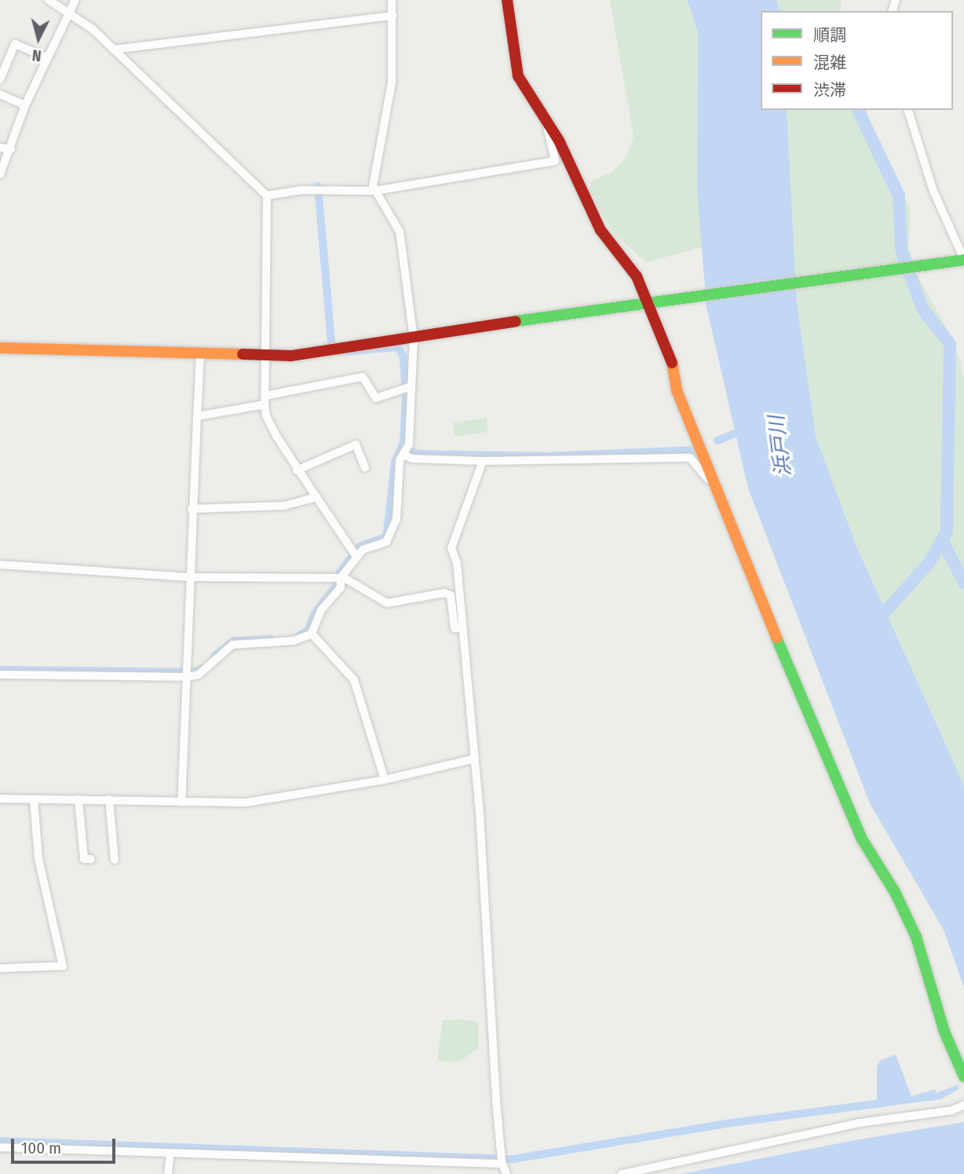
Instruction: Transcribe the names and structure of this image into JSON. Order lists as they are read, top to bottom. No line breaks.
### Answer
{"water":["浜戸川"],"legend":["順調","混雑","渋滞"],"scale_bar":"100 m","north":"bottom"}
